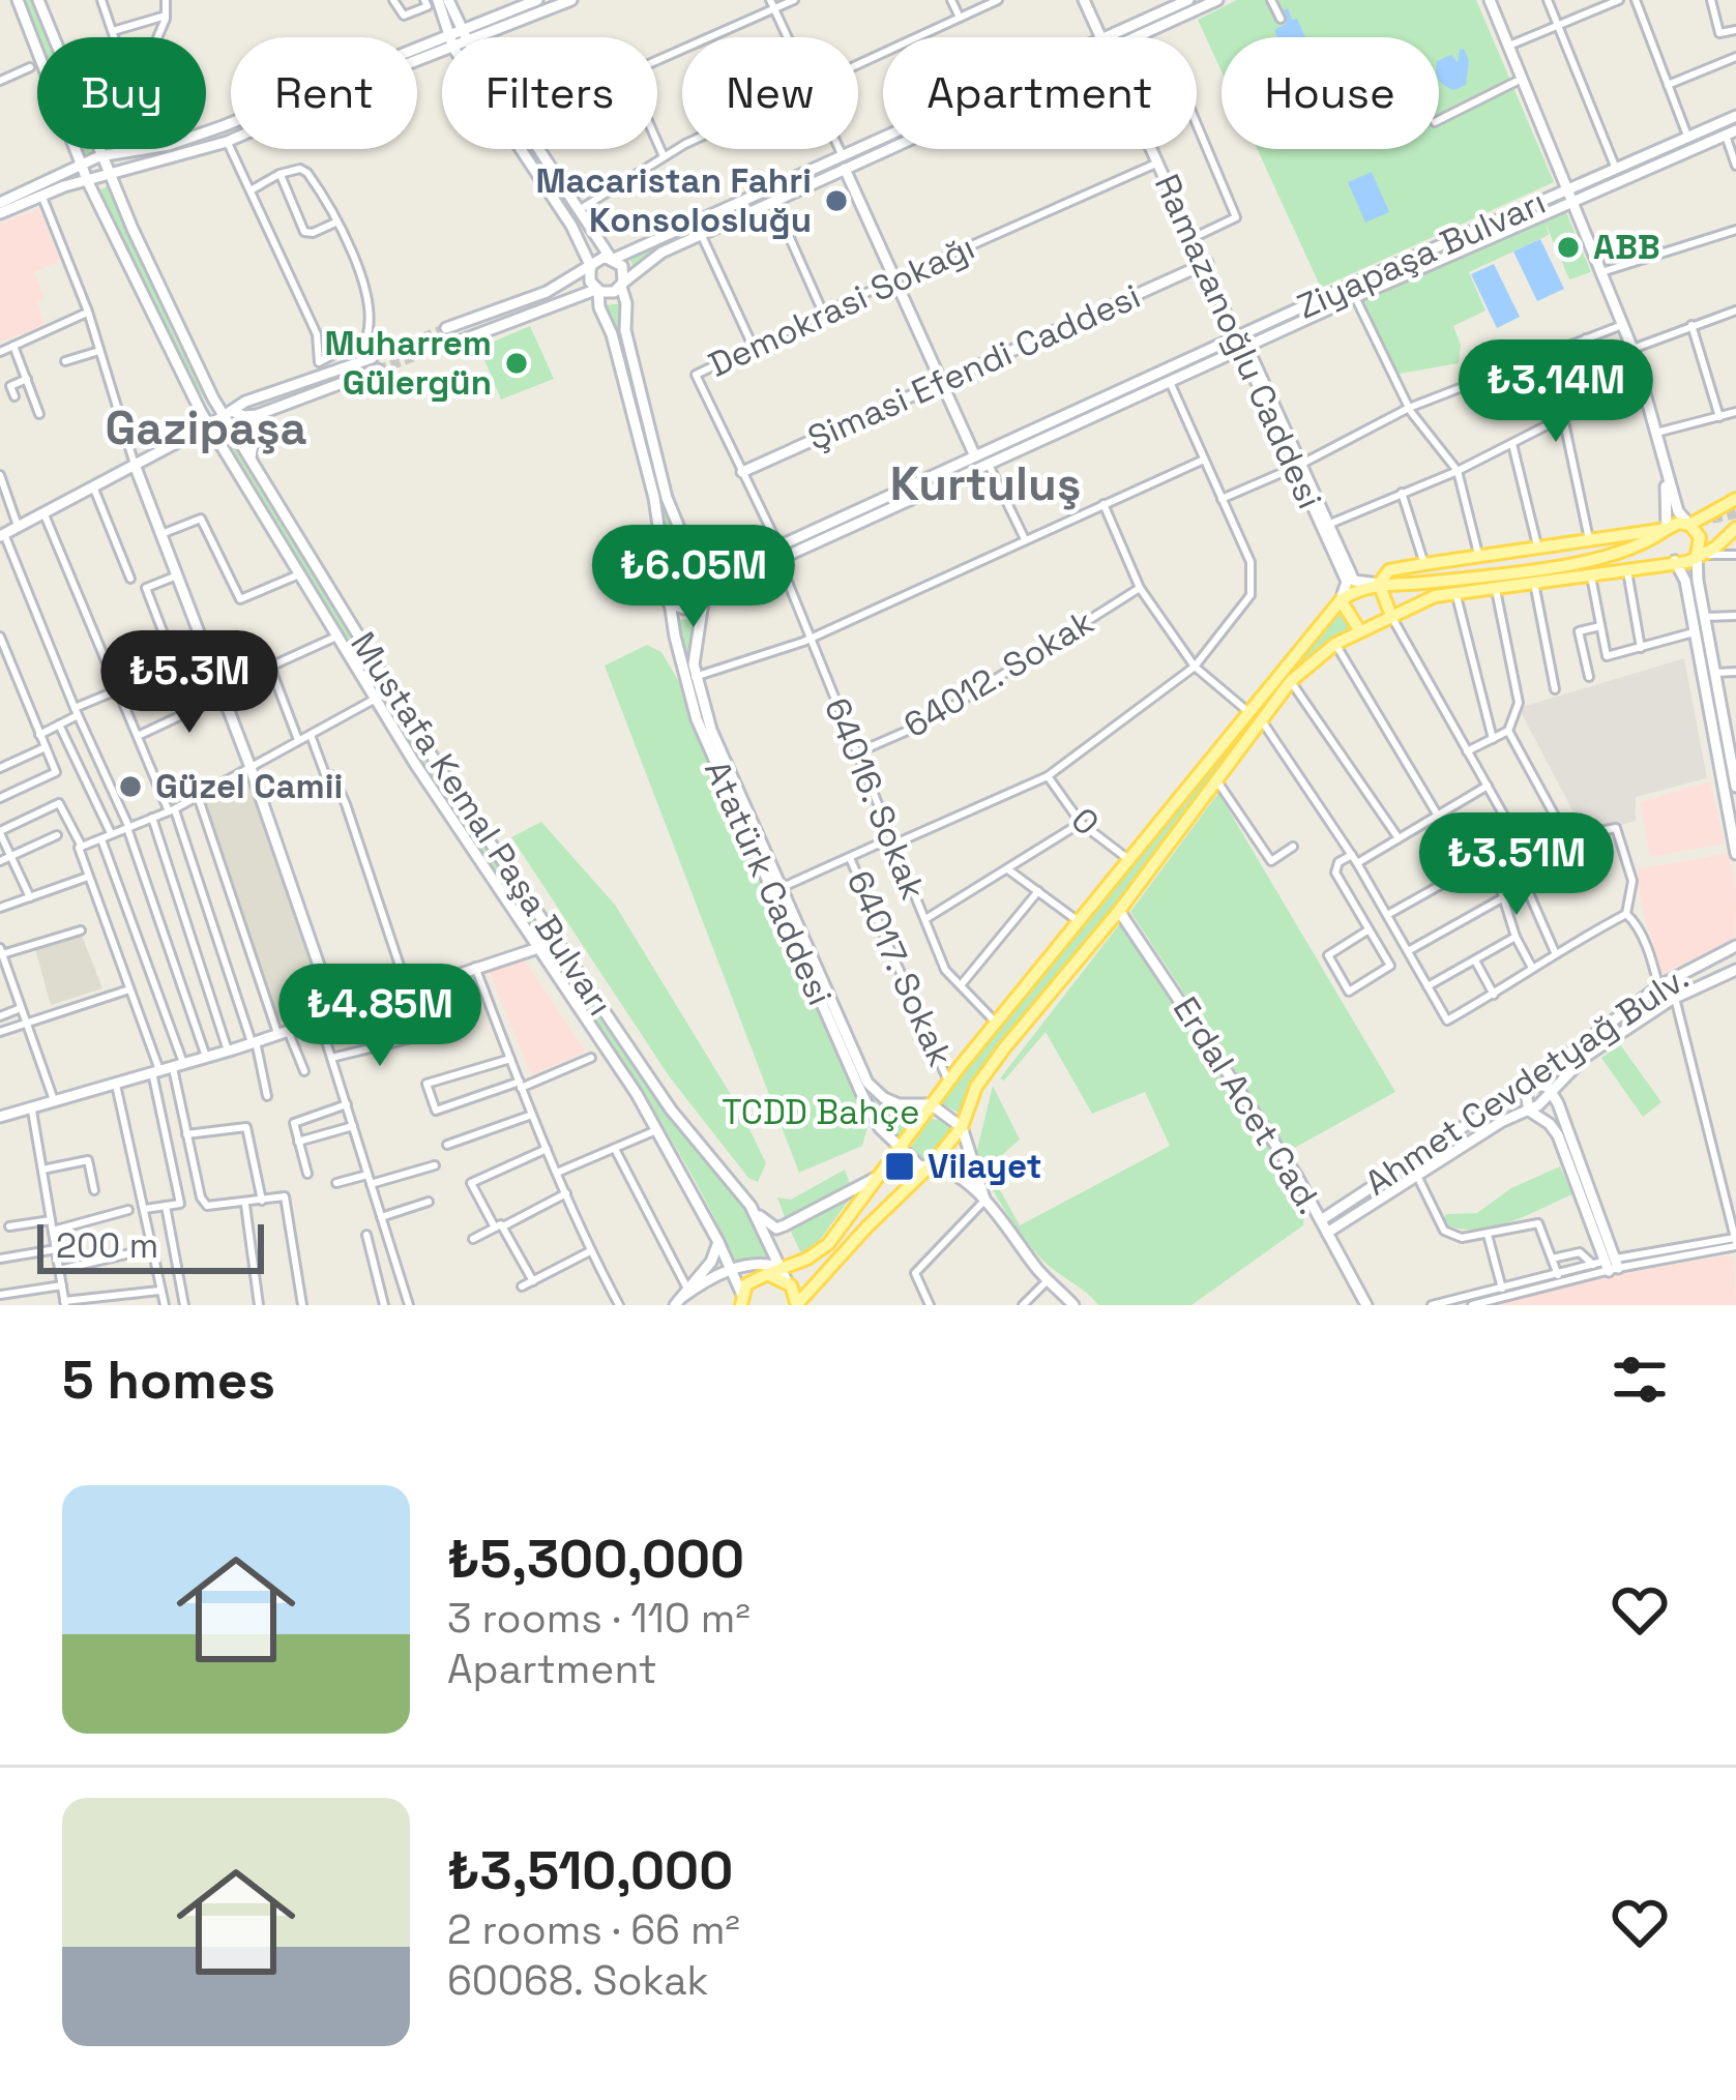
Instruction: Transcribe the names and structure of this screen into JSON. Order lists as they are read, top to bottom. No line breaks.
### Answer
{"streets":{"main road":["Ziyapaşa Bulvarı","Ramazanoğlu Caddesi","Şimasi Efendi Caddesi","Mustafa Kemal Paşa Bulvarı","Atatürk Caddesi","Ahmet Cevdetyağ Bulv.","Erdal Acet Cad."],"street":["Demokrasi Sokağı","64012. Sokak","64016. Sokak","0","64017. Sokak"]},"crossings":[["Ziyapaşa Bulvarı","Demokrasi Sokağı"],["Ziyapaşa Bulvarı","Ramazanoğlu Caddesi"],["Ziyapaşa Bulvarı","64016. Sokak"],["Ziyapaşa Bulvarı","Atatürk Caddesi"],["Demokrasi Sokağı","Ramazanoğlu Caddesi"],["Demokrasi Sokağı","Şimasi Efendi Caddesi"],["Ramazanoğlu Caddesi","Şimasi Efendi Caddesi"],["64012. Sokak","64016. Sokak"],["Ahmet Cevdetyağ Bulv.","Erdal Acet Cad."]],"districts":["Gazipaşa","Kurtuluş"],"parks":["TCDD Bahçe"],"places":{"other":["Macaristan Fahri Konsolosluğu","ABB","Muharrem Gülergün","Güzel Camii"],"transit":["Vilayet"]},"scale_bar":"200 m","page":{"chip":["Buy","Rent","Filters","New","Apartment","House"],"price":["₺3.14M","₺6.05M","₺5.3M","₺3.51M","₺4.85M"],"scale":"200 m","heading":"5 homes","list":[{"name":"₺5,300,000","note":"3 rooms · 110 m² · Apartment"},{"name":"₺3,510,000","note":"2 rooms · 66 m² · 60068. Sokak"}]}}
